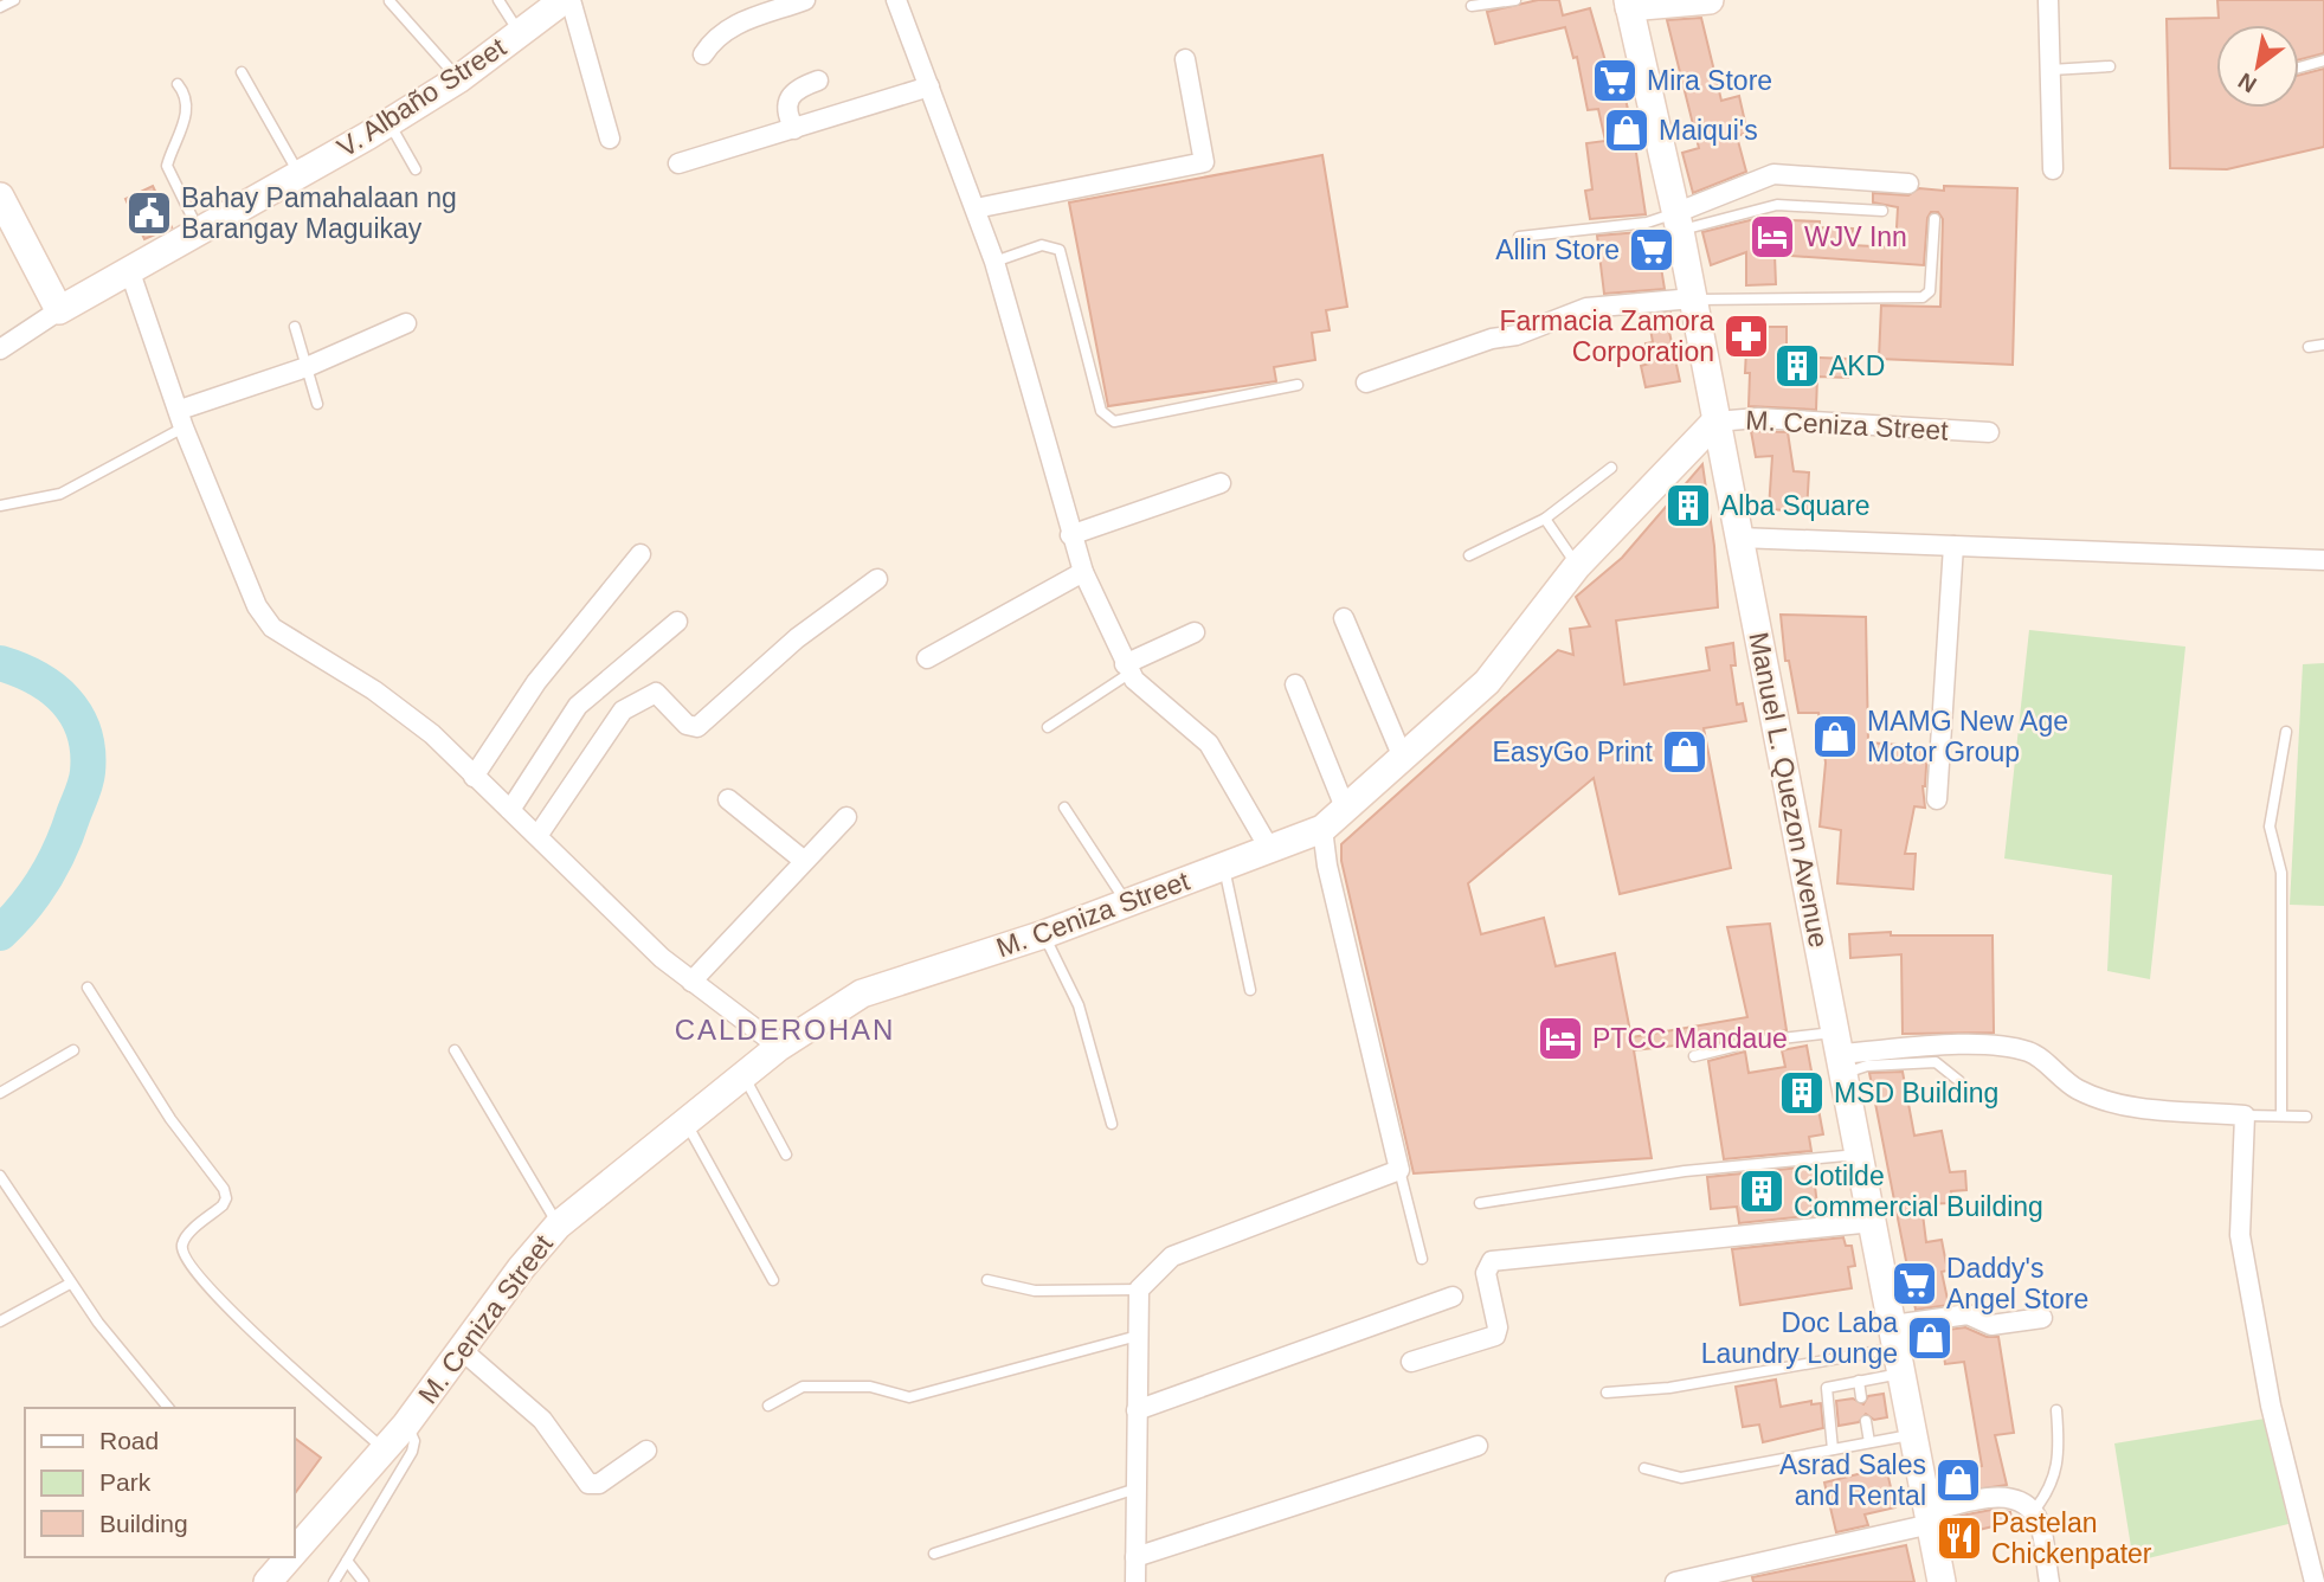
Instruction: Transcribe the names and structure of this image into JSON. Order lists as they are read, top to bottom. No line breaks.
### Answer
{"streets":{"street":["V. Albaño Street","M. Ceniza Street","Manuel L. Quezon Avenue"]},"crossings":[["M. Ceniza Street","Manuel L. Quezon Avenue"]],"districts":["CALDEROHAN"],"places":{"supermarket":["Mira Store","Allin Store","Daddy's Angel Store"],"shop":["Maiqui's","MAMG New Age Motor Group","EasyGo Print","Doc Laba Laundry Lounge","Asrad Sales and Rental"],"public building":["Bahay Pamahalaan ng Barangay Maguikay"],"hotel":["WJV Inn","PTCC Mandaue"],"pharmacy":["Farmacia Zamora Corporation"],"building":["AKD","Alba Square","MSD Building","Clotilde Commercial Building"],"restaurant":["Pastelan Chickenpater"]},"legend":["Road","Park","Building"],"north":"bottom left"}
